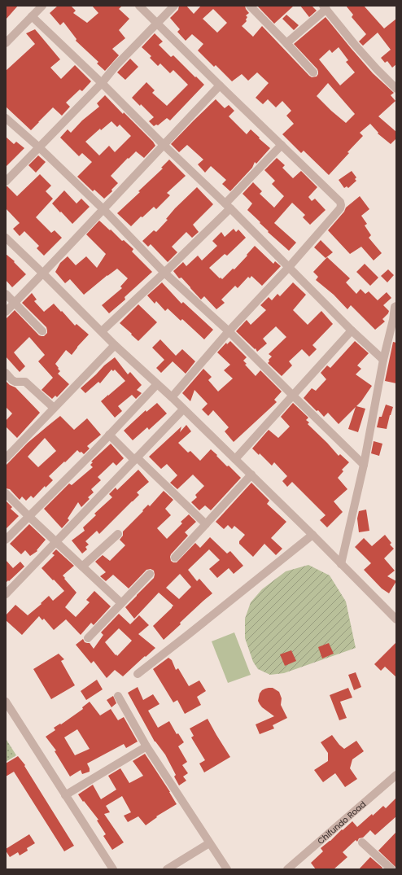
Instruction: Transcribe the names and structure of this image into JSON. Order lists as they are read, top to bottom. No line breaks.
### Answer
{"streets":{"street":["Chifundo Road"]}}
